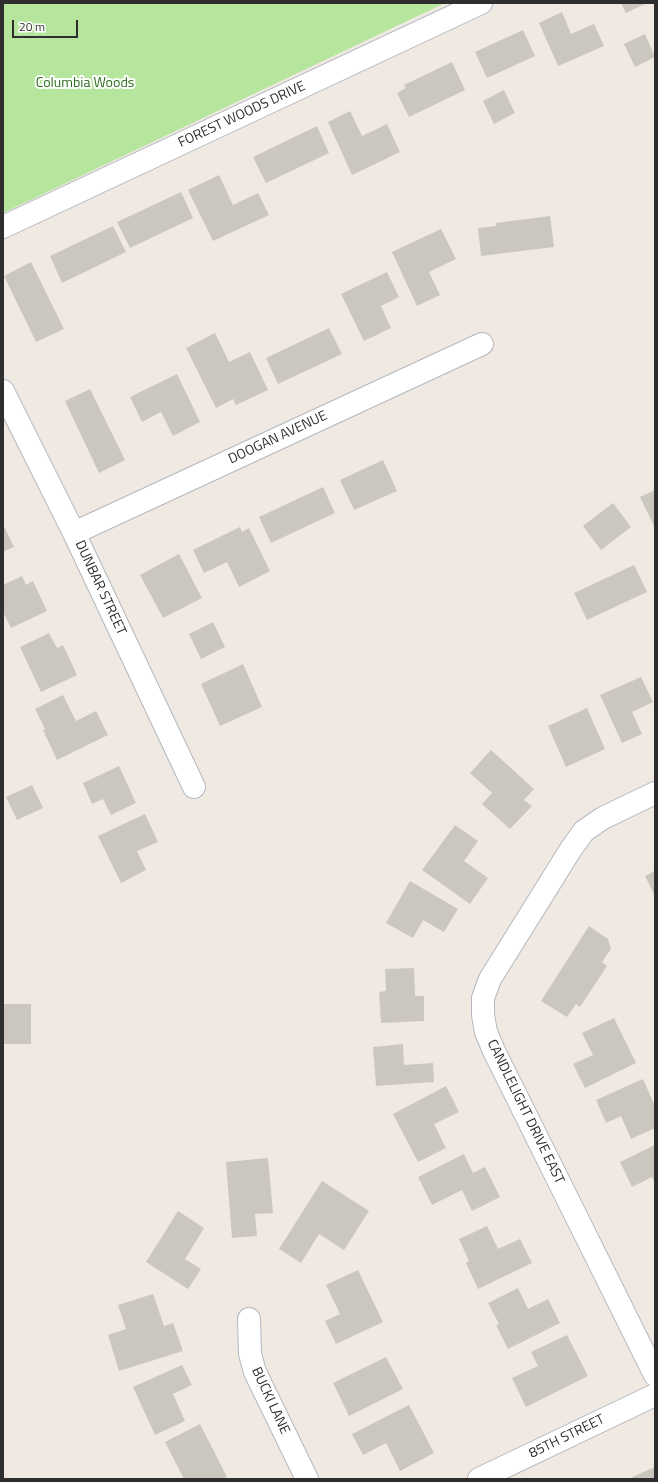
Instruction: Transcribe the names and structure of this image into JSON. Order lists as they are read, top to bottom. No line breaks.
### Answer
{"streets":{"street":["FOREST WOODS DRIVE","DOOGAN AVENUE","DUNBAR STREET","CANDLELIGHT DRIVE EAST","BUCKI LANE","85TH STREET"]},"crossings":[["DOOGAN AVENUE","DUNBAR STREET"]],"parks":["Columbia Woods"],"scale_bar":"20 m"}
